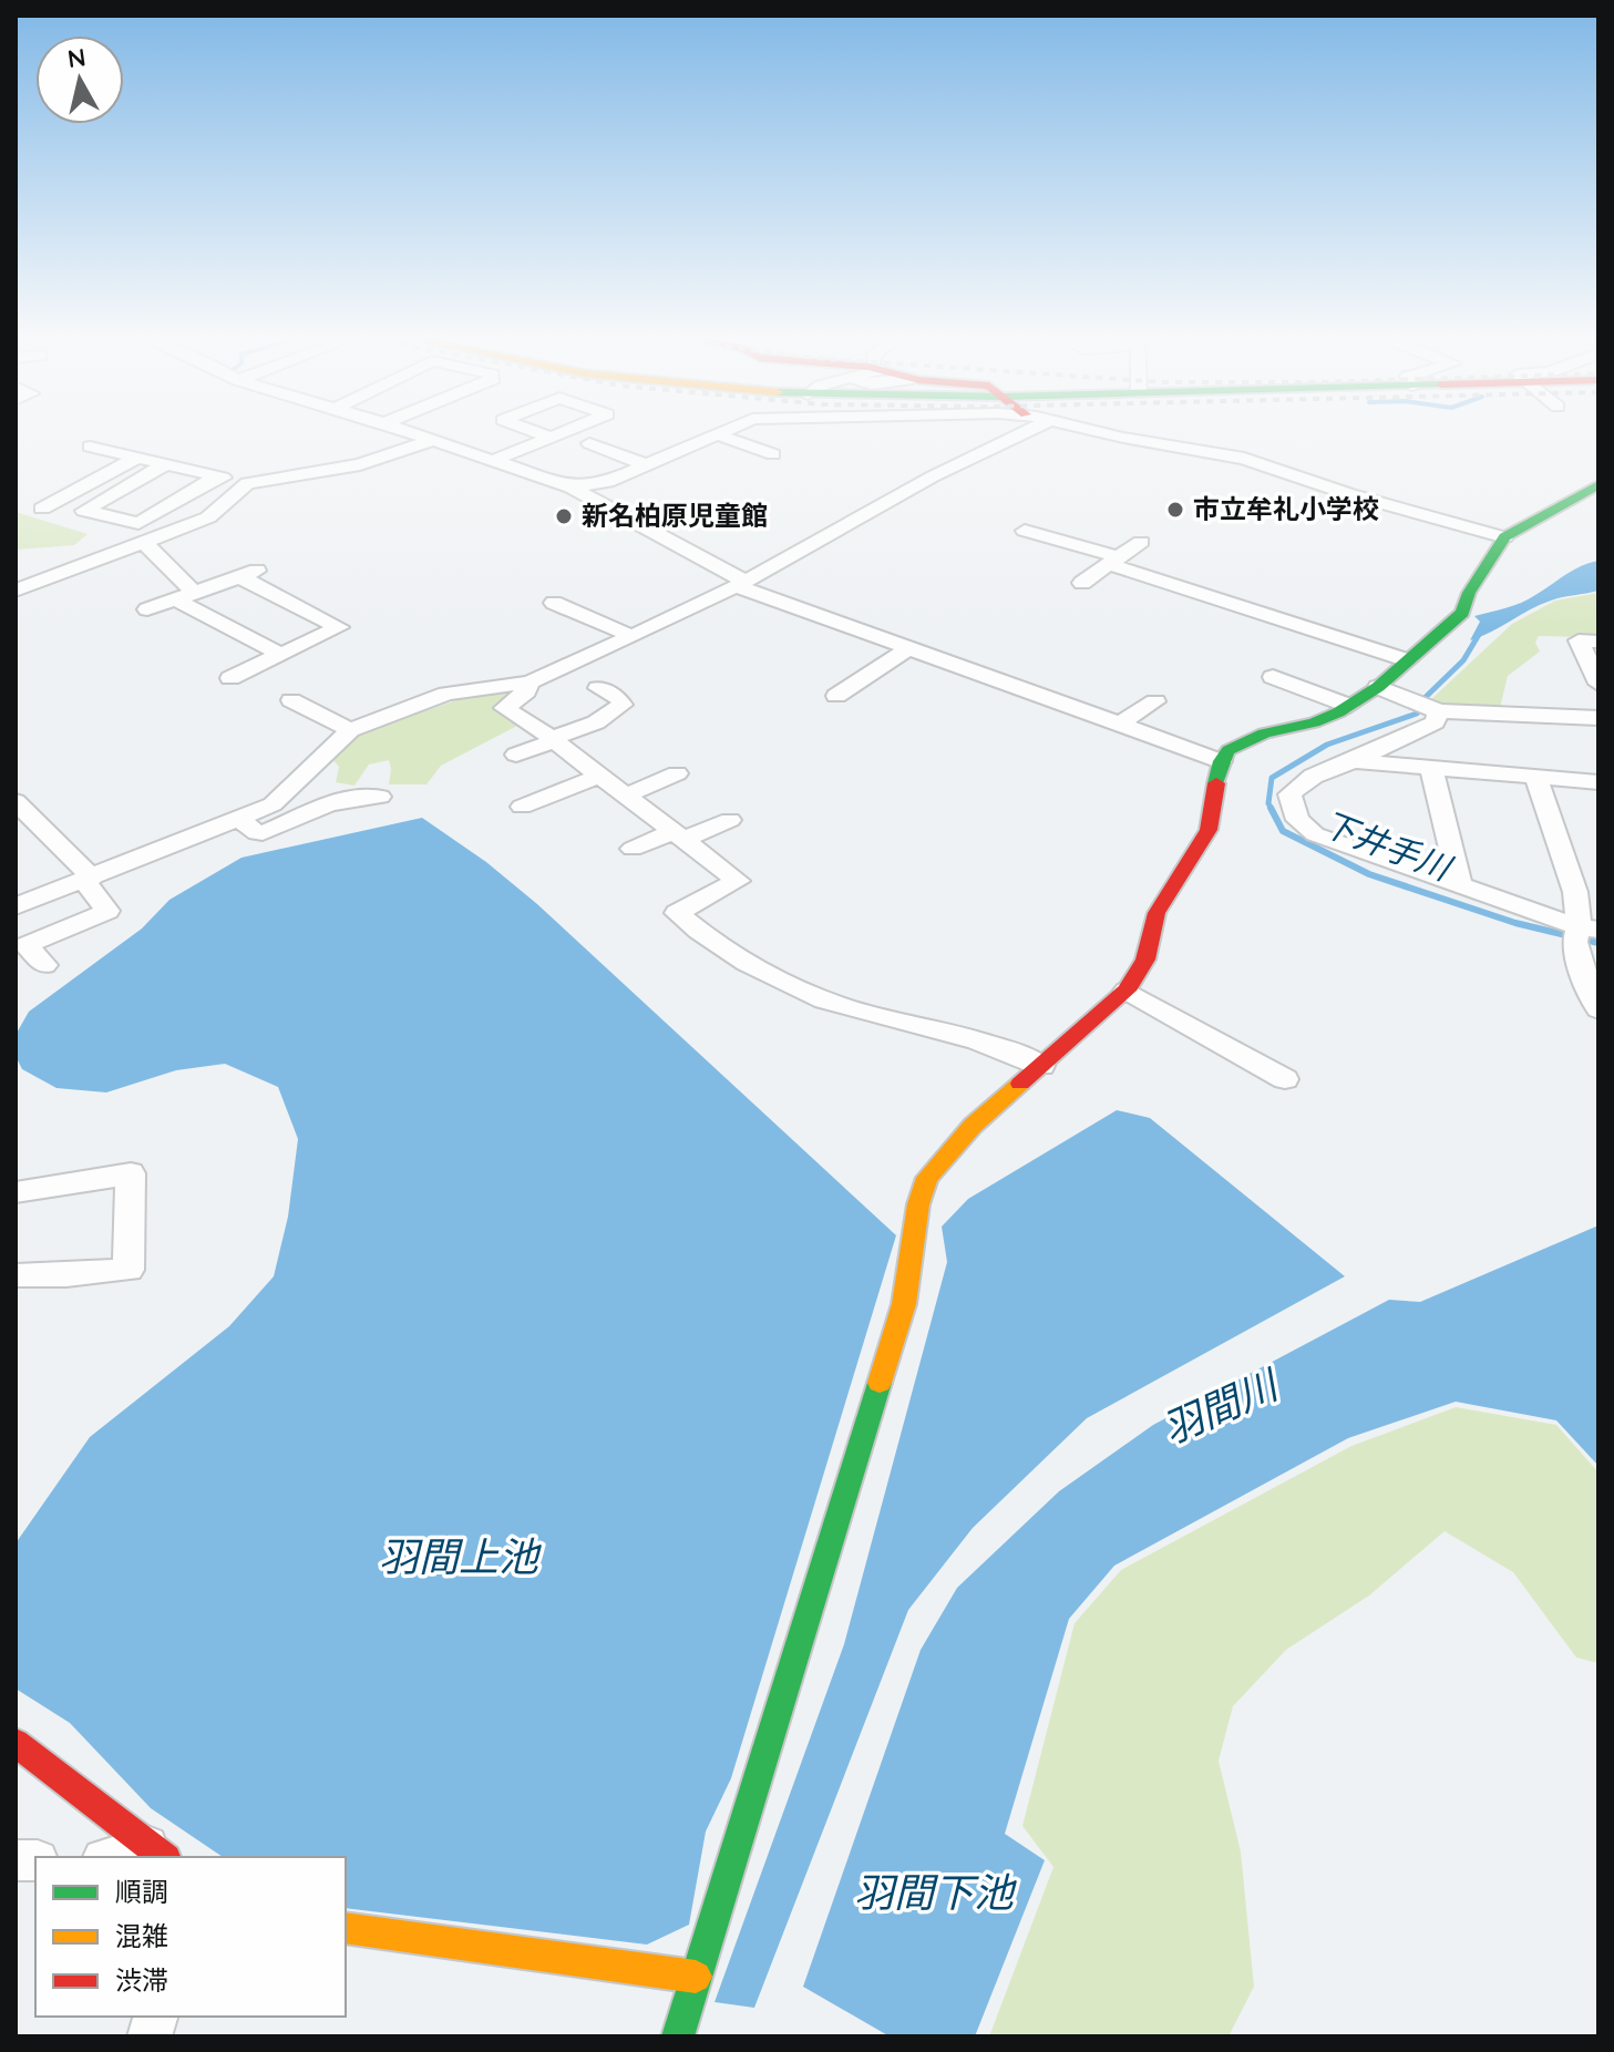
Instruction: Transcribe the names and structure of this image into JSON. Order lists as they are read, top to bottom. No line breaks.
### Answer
{"water":["下井手川","羽間川","羽間上池","羽間下池"],"places":["市立牟礼小学校","新名柏原児童館"],"legend":["順調","混雑","渋滞"],"north":"top"}
